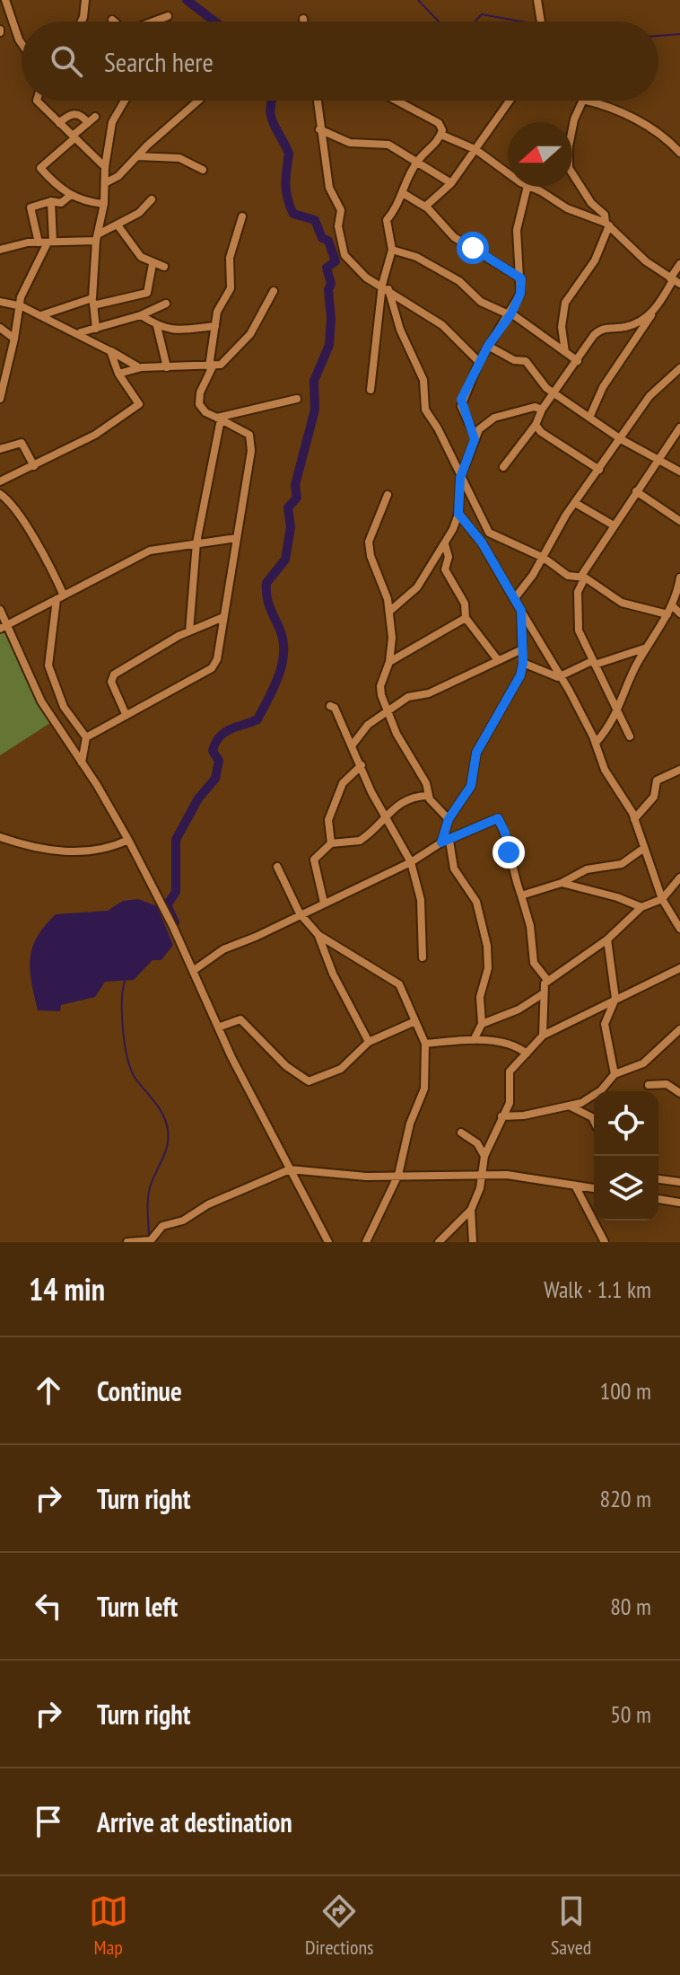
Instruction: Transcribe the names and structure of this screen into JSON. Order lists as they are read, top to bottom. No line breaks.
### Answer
{"north":"left","page":{"search":"Search here","heading":["14 min","Walk · 1.1 km"],"list":[["Continue","100 m"],["Turn right","820 m"],["Turn left","80 m"],["Turn right","50 m"],"Arrive at destination"],"nav":["Map","Directions","Saved"]}}
